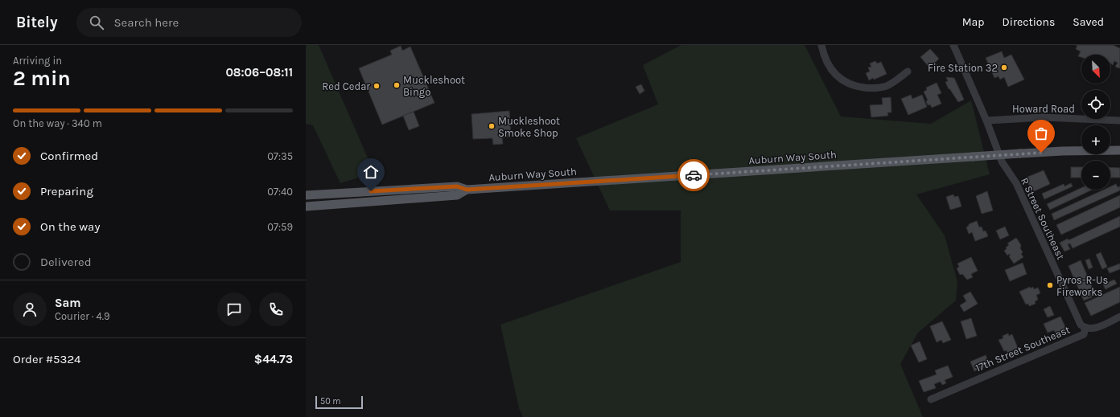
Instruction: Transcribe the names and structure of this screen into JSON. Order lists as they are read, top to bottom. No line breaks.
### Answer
{"streets":{"main road":["Auburn Way South"],"street":["Howard Road","R Street Southeast","17th Street Southeast"]},"crossings":[["Howard Road","R Street Southeast"],["R Street Southeast","17th Street Southeast"]],"places":["Fire Station 32","Muckleshoot Bingo","Red Cedar","Muckleshoot Smoke Shop","Pyros-R-Us Fireworks"],"scale_bar":"50 m","north":"bottom right","page":{"header":"Bitely","search":"Search here","nav":["Map","Directions","Saved"],"heading":["2 min","Arriving in","08:06–08:11"],"panel":["Sam","Courier · 4.9","Order #5324","$44.73"],"map_buttons":["+","−"],"bar":"On the way · 340 m","list":[["Confirmed","07:35"],["Preparing","07:40"],["On the way","07:59"],"Delivered"],"scale":"50 m"}}
